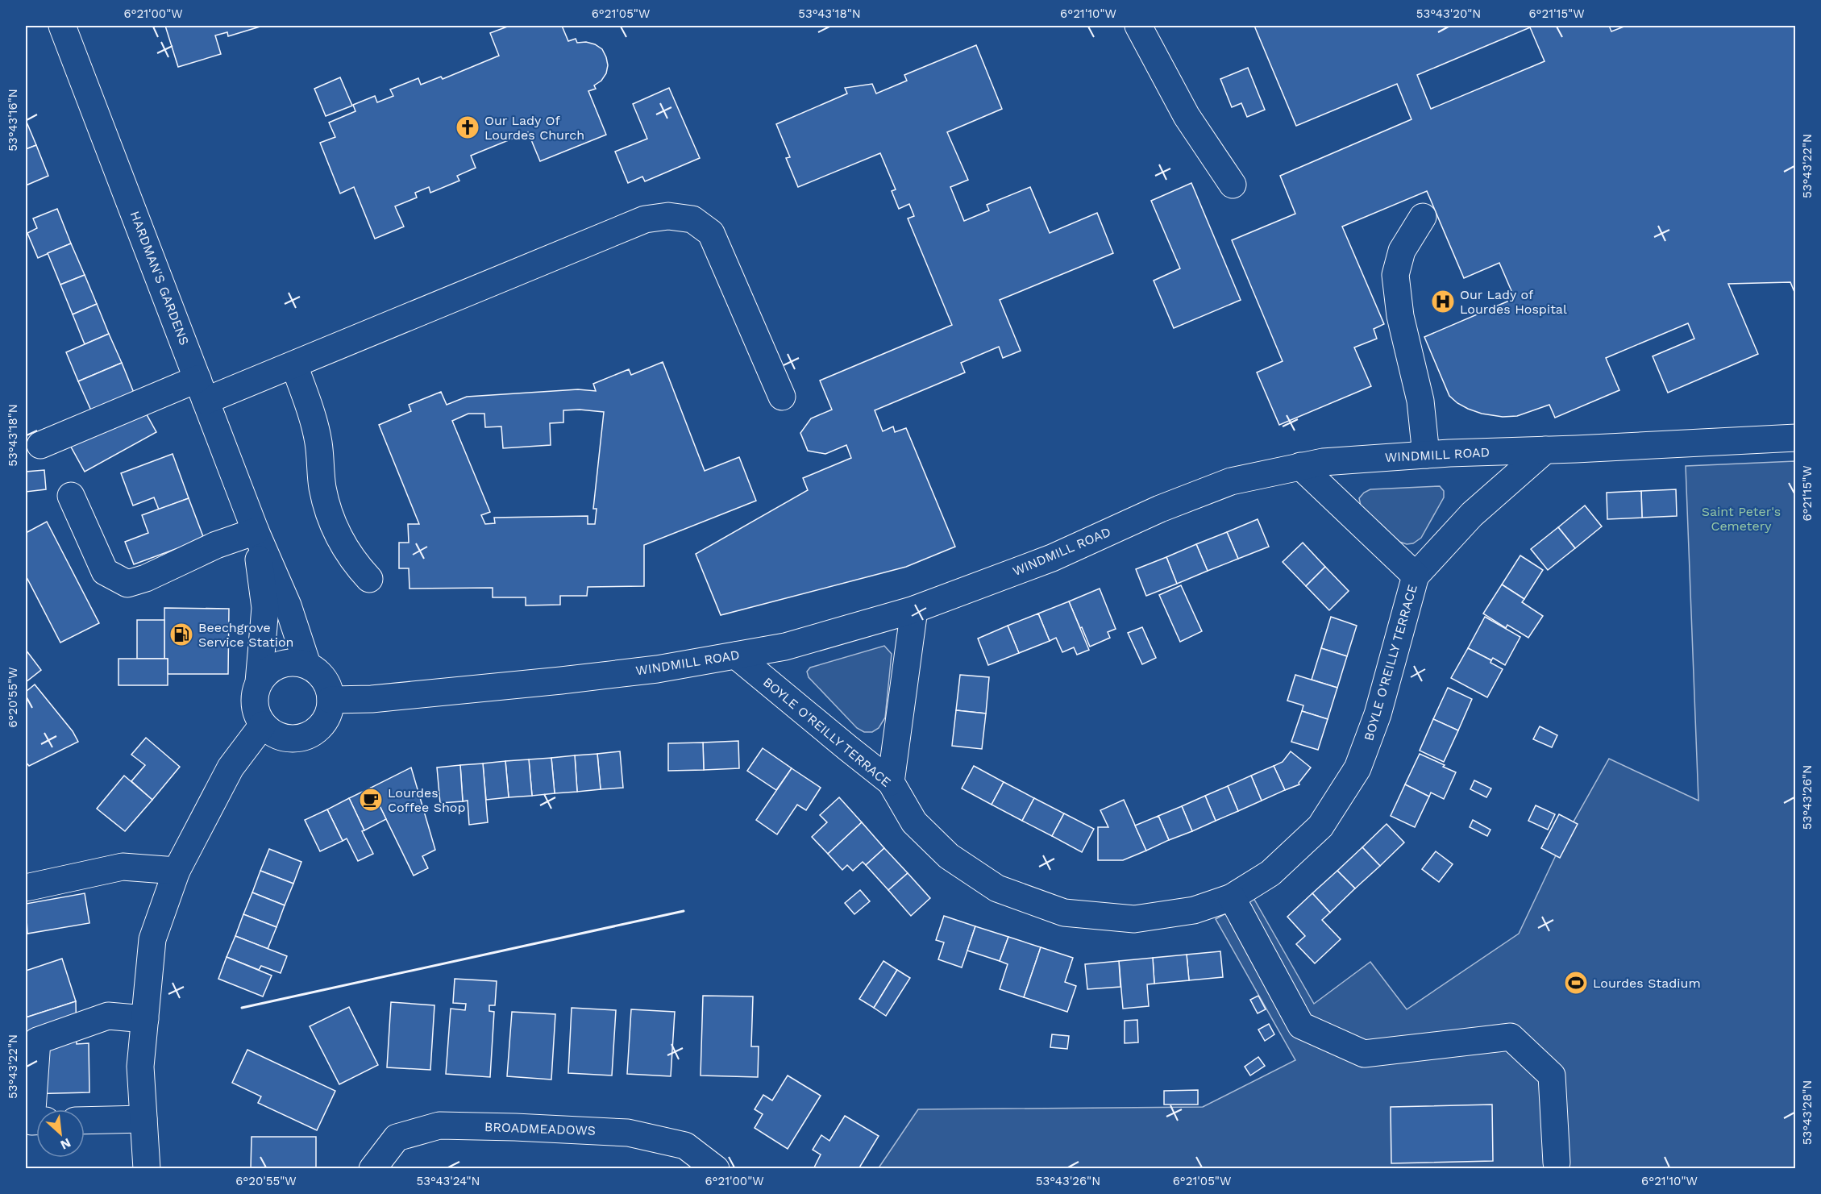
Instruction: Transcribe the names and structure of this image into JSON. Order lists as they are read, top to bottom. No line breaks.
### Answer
{"streets":{"street":["HARDMAN'S GARDENS","WINDMILL ROAD","BOYLE O'REILLY TERRACE","BROADMEADOWS"]},"crossings":[["HARDMAN'S GARDENS","WINDMILL ROAD"],["WINDMILL ROAD","BOYLE O'REILLY TERRACE"]],"parks":["Saint Peter's Cemetery"],"places":{"church":["Our Lady Of Lourdes Church"],"hospital":["Our Lady of Lourdes Hospital"],"fuel station":["Beechgrove Service Station"],"cafe":["Lourdes Coffee Shop"],"sports":["Lourdes Stadium"]},"north":"bottom right","coordinates":["6°21'00\"W","6°21'05\"W","53°43'18\"N","6°21'10\"W","53°43'20\"N","6°21'15\"W","53°43'16\"N","53°43'22\"N","6°20'55\"W","53°43'26\"N","53°43'28\"N","53°43'24\"N"]}
